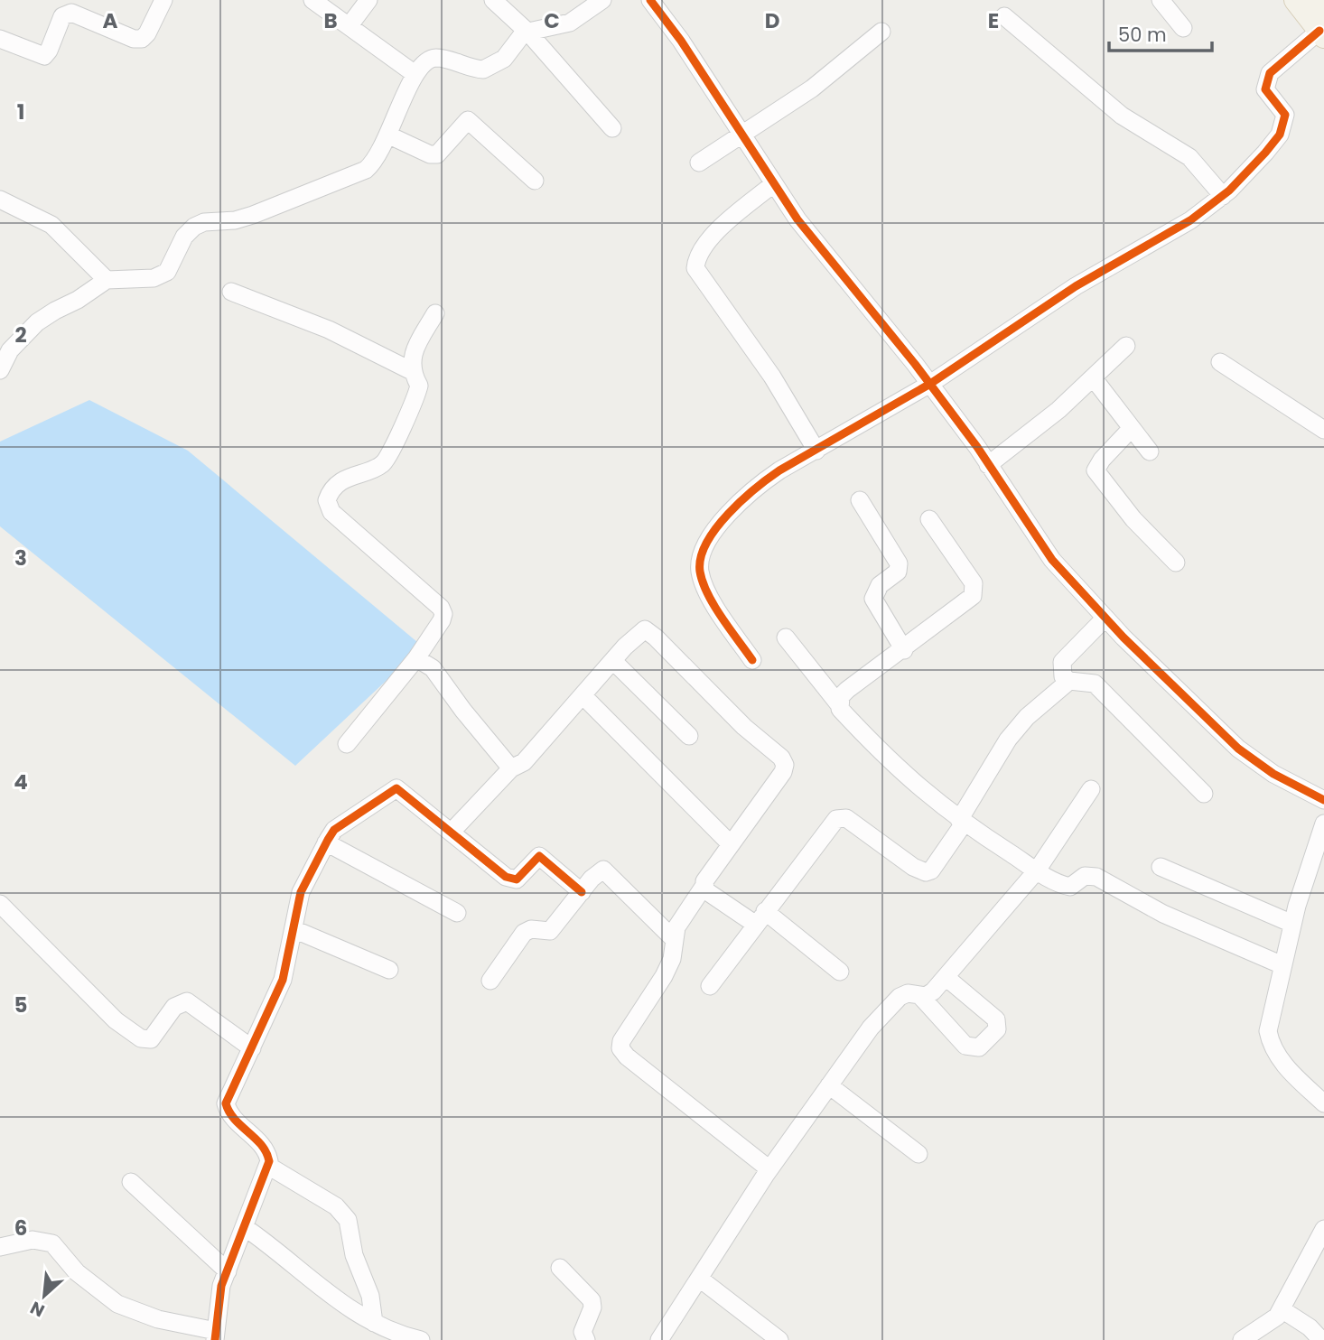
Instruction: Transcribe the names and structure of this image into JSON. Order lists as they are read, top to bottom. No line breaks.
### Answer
{"scale_bar":"50 m","north":"bottom left","grid":{"columns":["A","B","C","D","E"],"rows":["1","2","3","4","5","6"]}}
